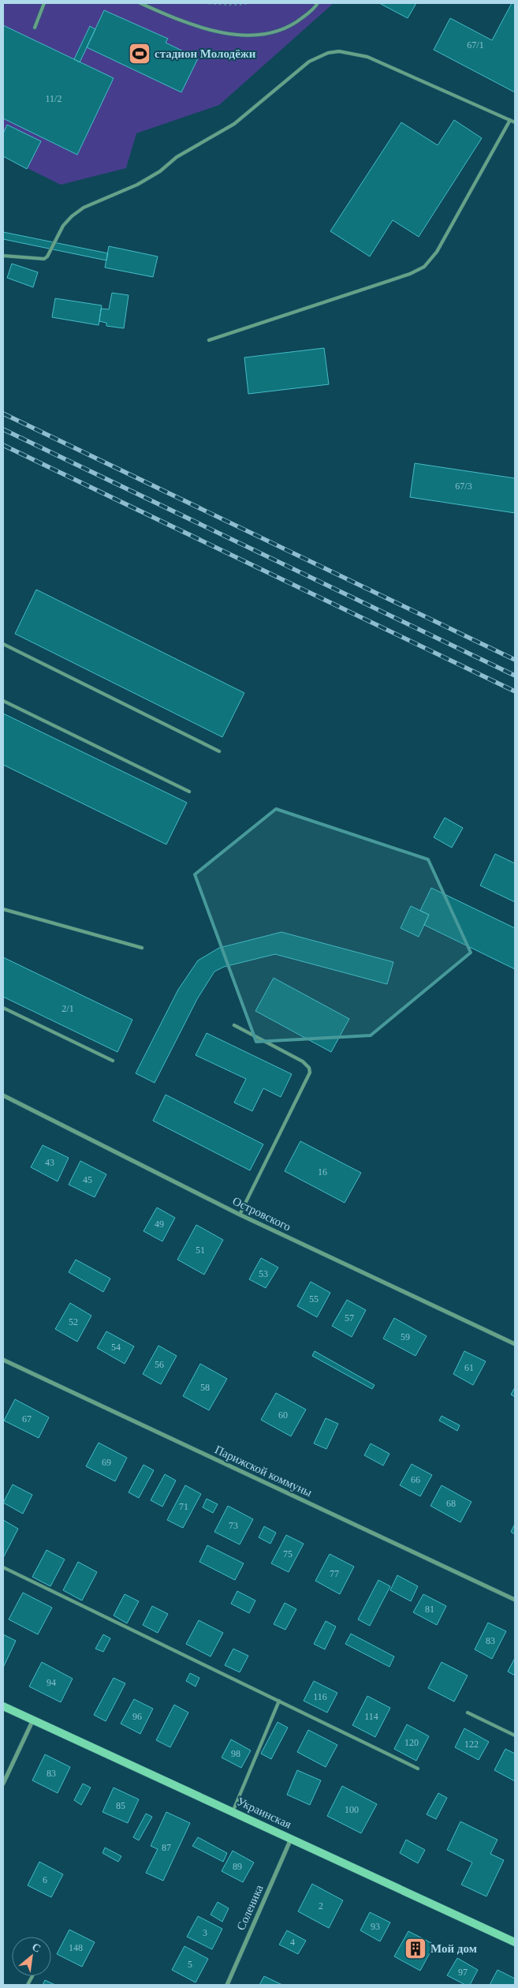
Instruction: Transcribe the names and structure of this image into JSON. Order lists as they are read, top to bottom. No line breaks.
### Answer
{"streets":{"street":["Островского","Парижской коммуны","Украинская","Соленика"]},"crossings":[["Украинская","Соленика"]],"places":{"sports":["стадион Молодёжи"],"building":["Мой дом"]},"house_numbers":["67/1","11/2","67/3","2/1","43","16","45","49","51","53","55","57","52","59","54","56","61","58","60","67","69","66","68","71","73","75","77","81","83","94","116","96","114","120","122","98","83","85","100","87","89","6","2","93","3","4","148","5","97"],"north":"top right"}
